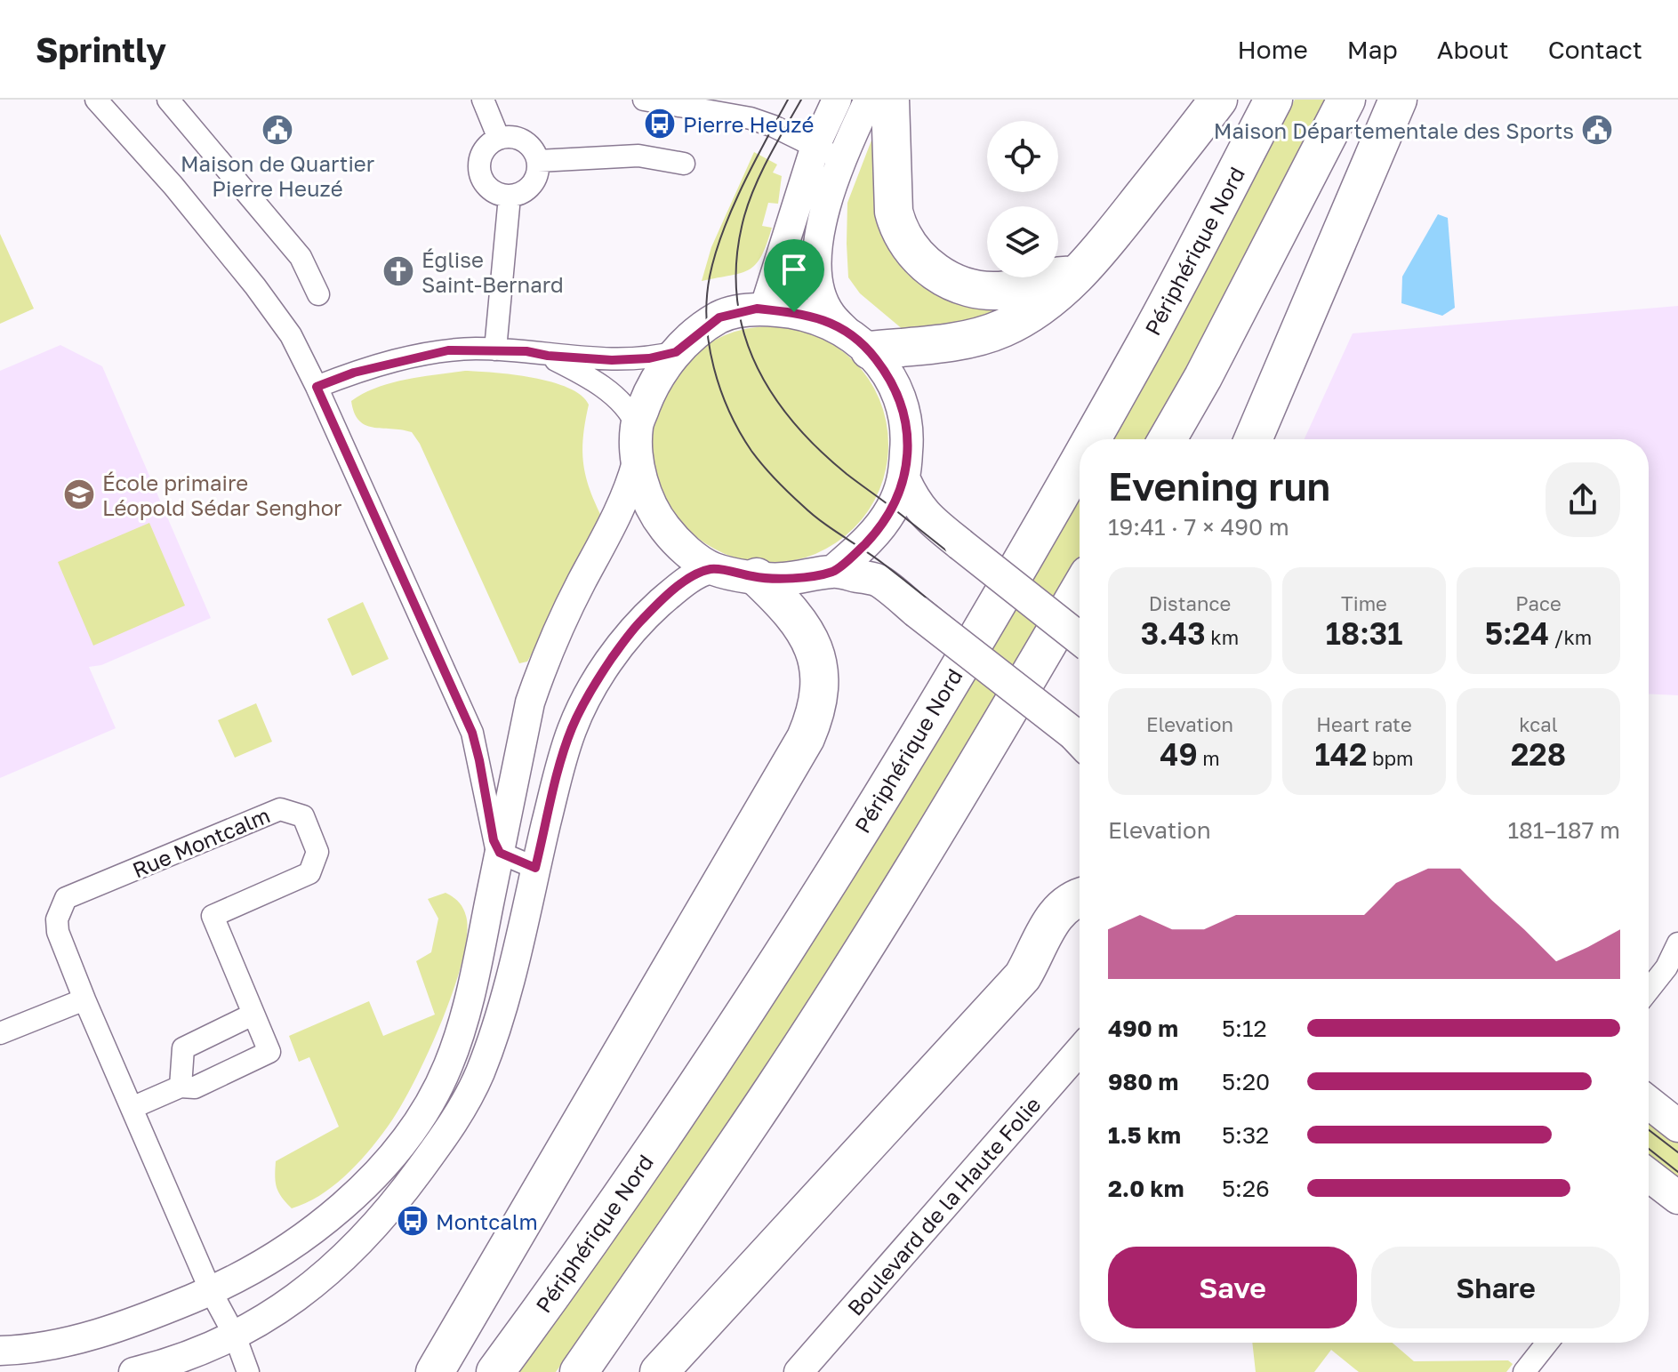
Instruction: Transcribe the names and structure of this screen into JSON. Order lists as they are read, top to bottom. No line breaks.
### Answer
{"streets":{"highway":["Périphérique Nord"],"street":["Rue Montcalm","Boulevard de la Haute Folie"]},"places":{"bus stop":["Pierre Heuzé","Montcalm"],"public building":["Maison de Quartier Pierre Heuzé","Maison Départementale des Sports"],"church":["Église Saint-Bernard"],"school or university":["École primaire Léopold Sédar Senghor"]},"page":{"header":"Sprintly","nav":["Home","Map","About","Contact"],"heading":["Evening run","19:41 · 7 × 490 m"],"stats":[["Distance","3.43 km"],["Time","18:31"],["Pace","5:24 /km"],["Elevation","49 m"],["Heart rate","142 bpm"],["kcal","228"]],"chart":["Elevation","181–187 m"],"list":[{"name":"490 m","note":"5:12"},{"name":"980 m","note":"5:20"},{"name":"1.5 km","note":"5:32"},{"name":"2.0 km","note":"5:26"}],"buttons":["Save","Share"]}}
